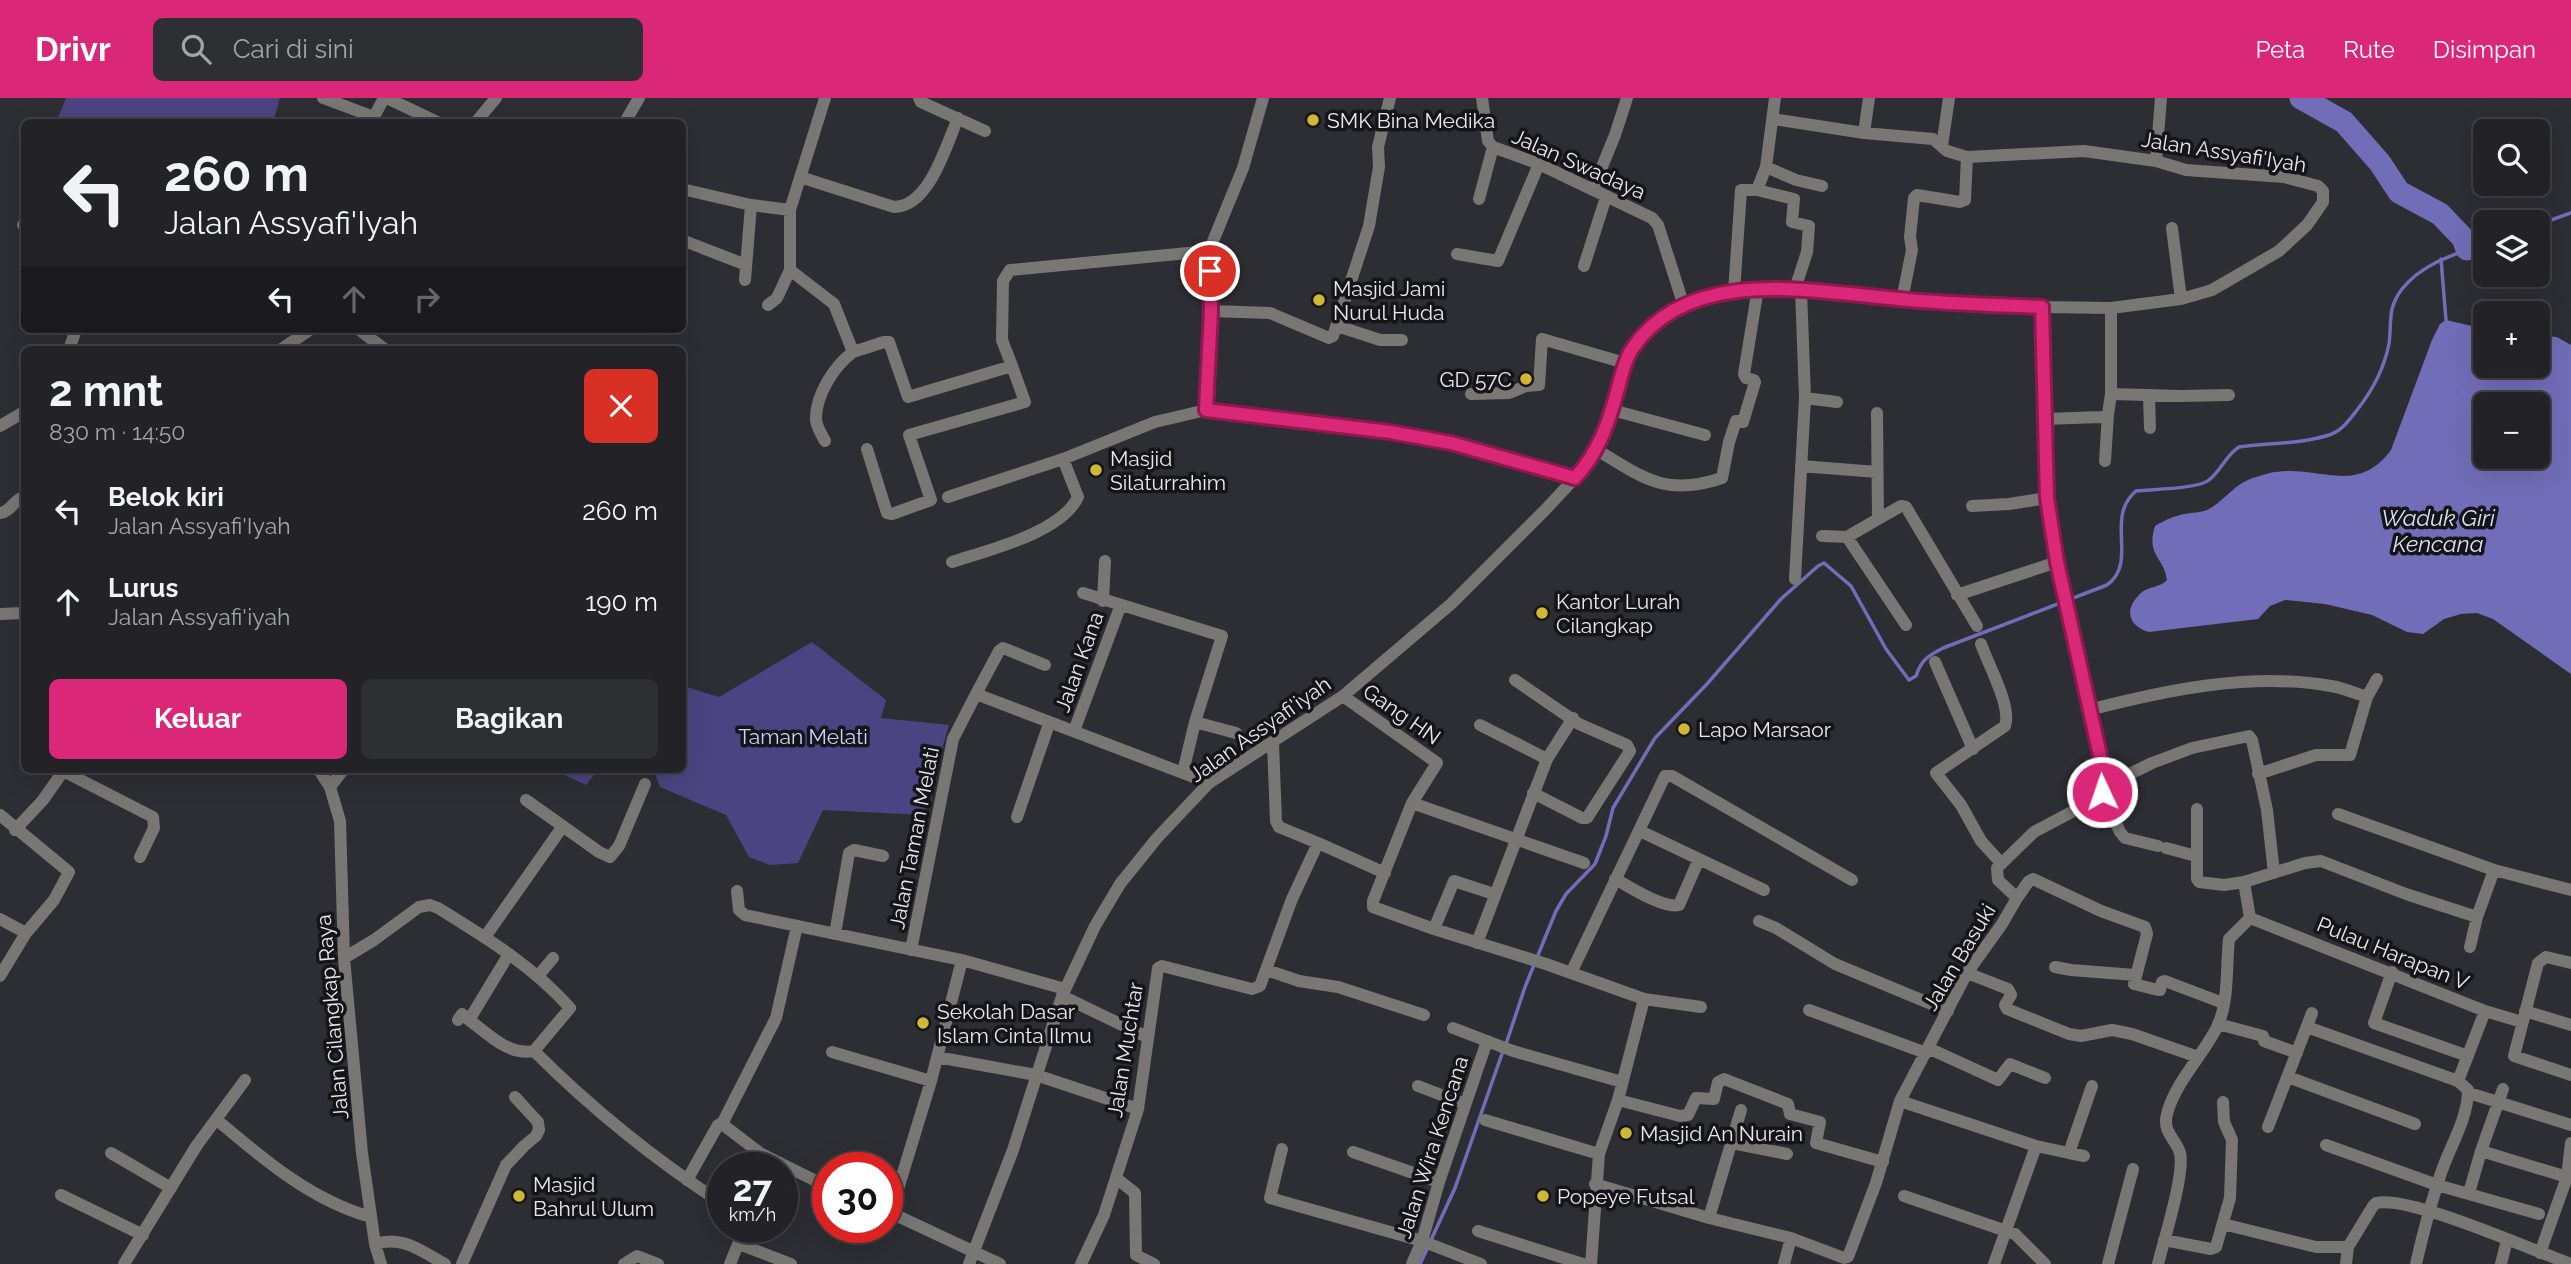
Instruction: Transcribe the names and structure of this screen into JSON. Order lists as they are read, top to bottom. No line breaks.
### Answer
{"streets":{"street":["Jalan Assyafi'Iyah","Jalan Swadaya","Jalan Kana","Gang HN","Jalan Assyafi'iyah","Jalan Taman Melati","Pulau Harapan V","Jalan Basuki","Jalan Cilangkap Raya","Jalan Muchtar","Jalan Wira Kencana"]},"crossings":[["Jalan Assyafi'Iyah","Jalan Swadaya"],["Jalan Assyafi'Iyah","Jalan Assyafi'iyah"],["Jalan Swadaya","Jalan Assyafi'iyah"],["Gang HN","Jalan Assyafi'iyah"]],"water":["Waduk Giri Kencana"],"parks":["Taman Melati"],"places":["SMK Bina Medika","Masjid Jami Nurul Huda","GD 57C","Masjid Silaturrahim","Kantor Lurah Cilangkap","Lapo Marsaor","Sekolah Dasar Islam Cinta Ilmu","Masjid An Nurain","Masjid Bahrul Ulum","Popeye Futsal"],"page":{"header":"Drivr","search":"Cari di sini","nav":["Peta","Rute","Disimpan"],"map_buttons":["+","−"],"turn":["260 m","Jalan Assyafi'Iyah"],"heading":["2 mnt","830 m · 14:50"],"list":[{"name":"Belok kiri","note":"Jalan Assyafi'Iyah","value":"260 m"},{"name":"Lurus","note":"Jalan Assyafi'iyah","value":"190 m"}],"buttons":["Keluar","Bagikan"],"speed":"27 km/h","limit":"30"}}
